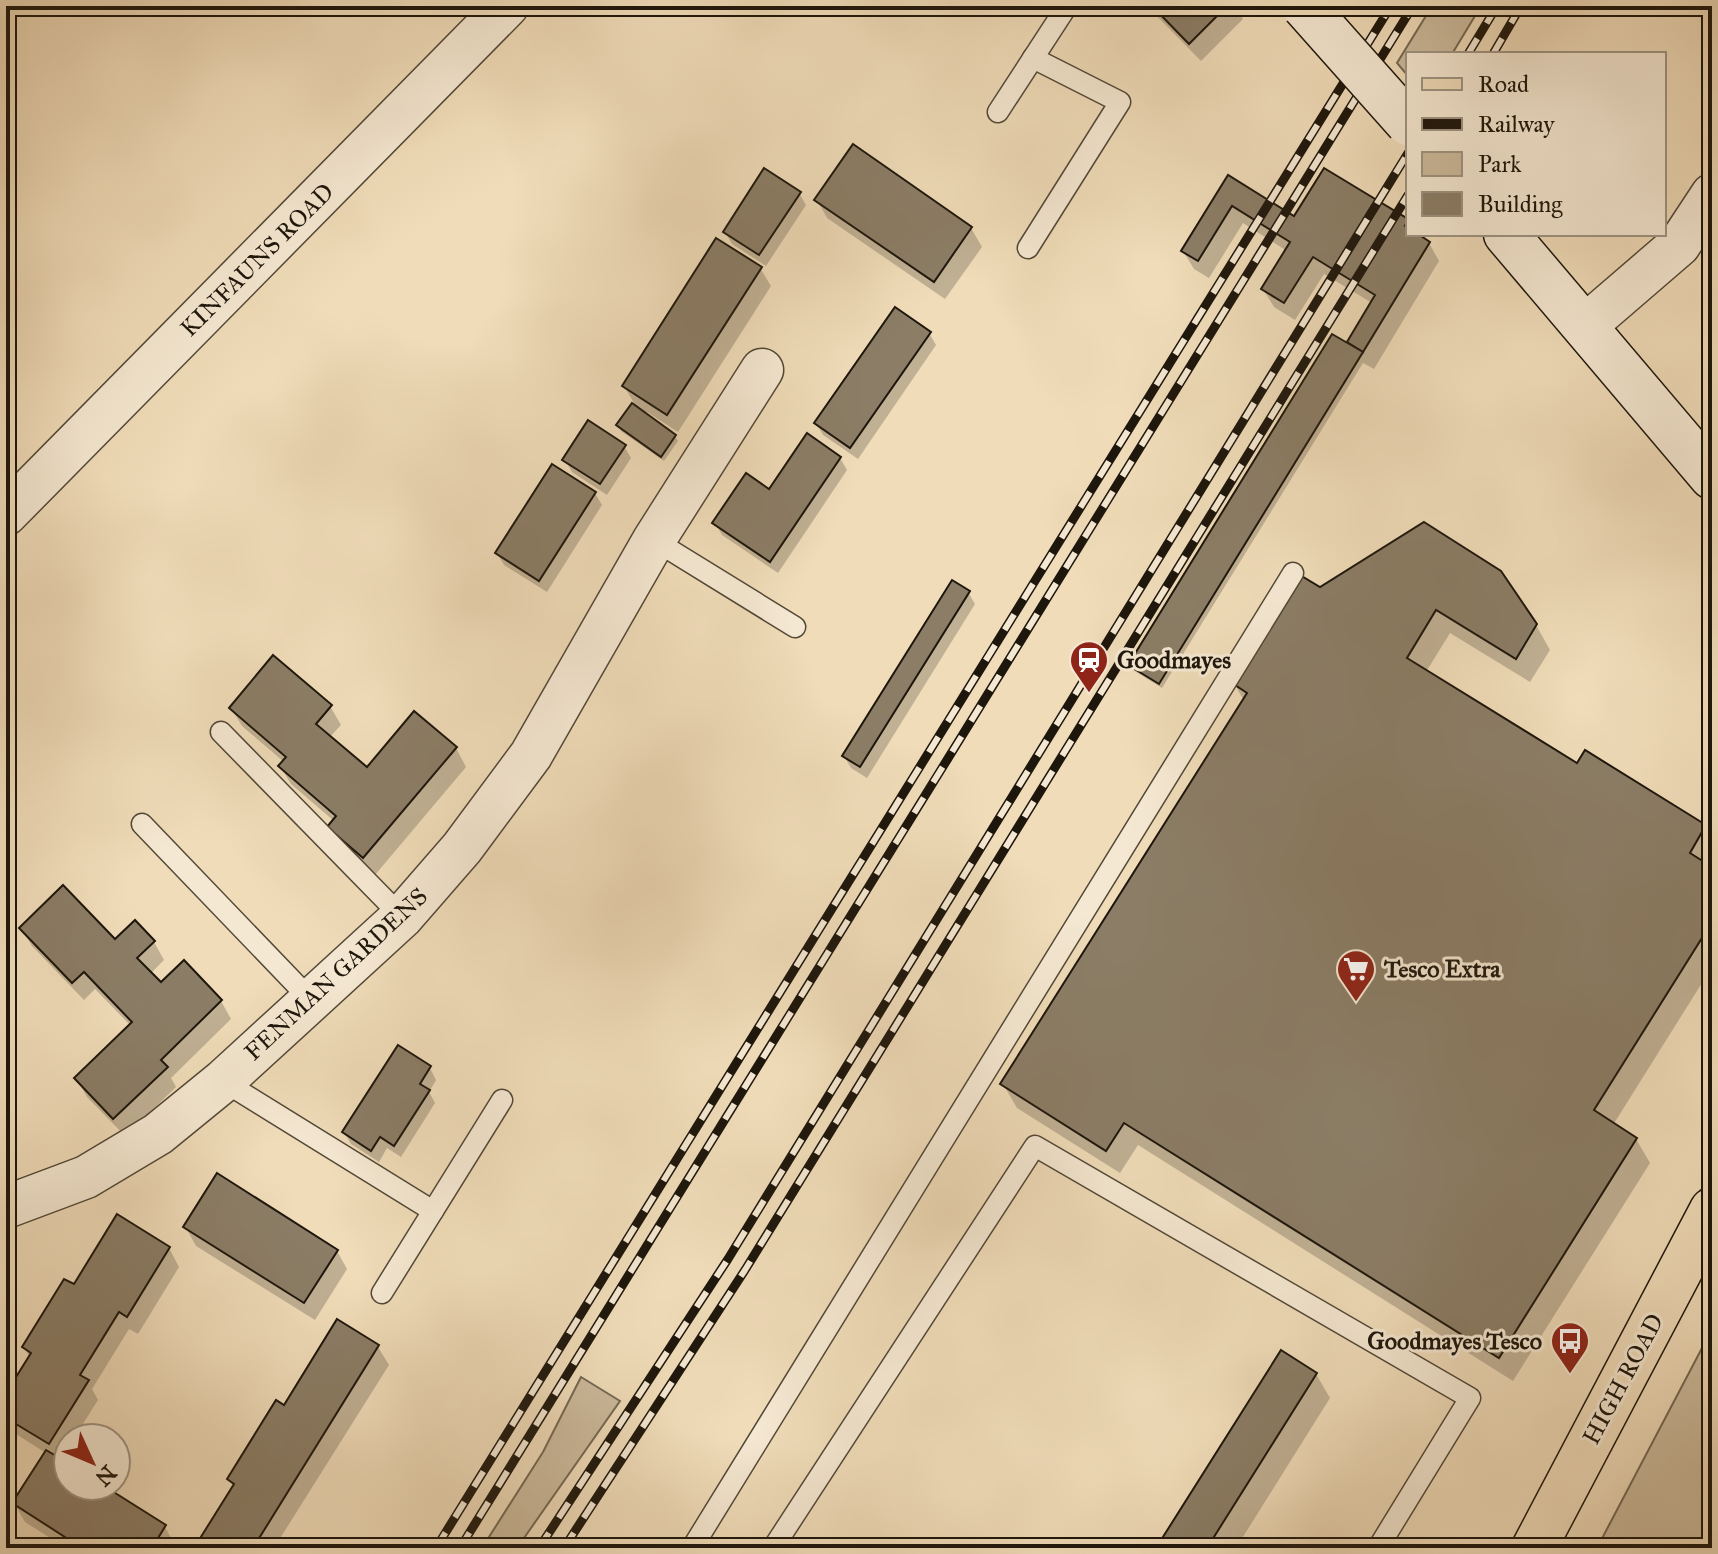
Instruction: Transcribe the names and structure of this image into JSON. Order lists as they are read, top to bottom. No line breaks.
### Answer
{"streets":{"main road":["HIGH ROAD"],"street":["KINFAUNS ROAD","FENMAN GARDENS"]},"places":{"station":["Goodmayes"],"supermarket":["Tesco Extra"],"bus stop":["Goodmayes Tesco"]},"legend":["Road","Railway","Park","Building"],"north":"bottom right"}
